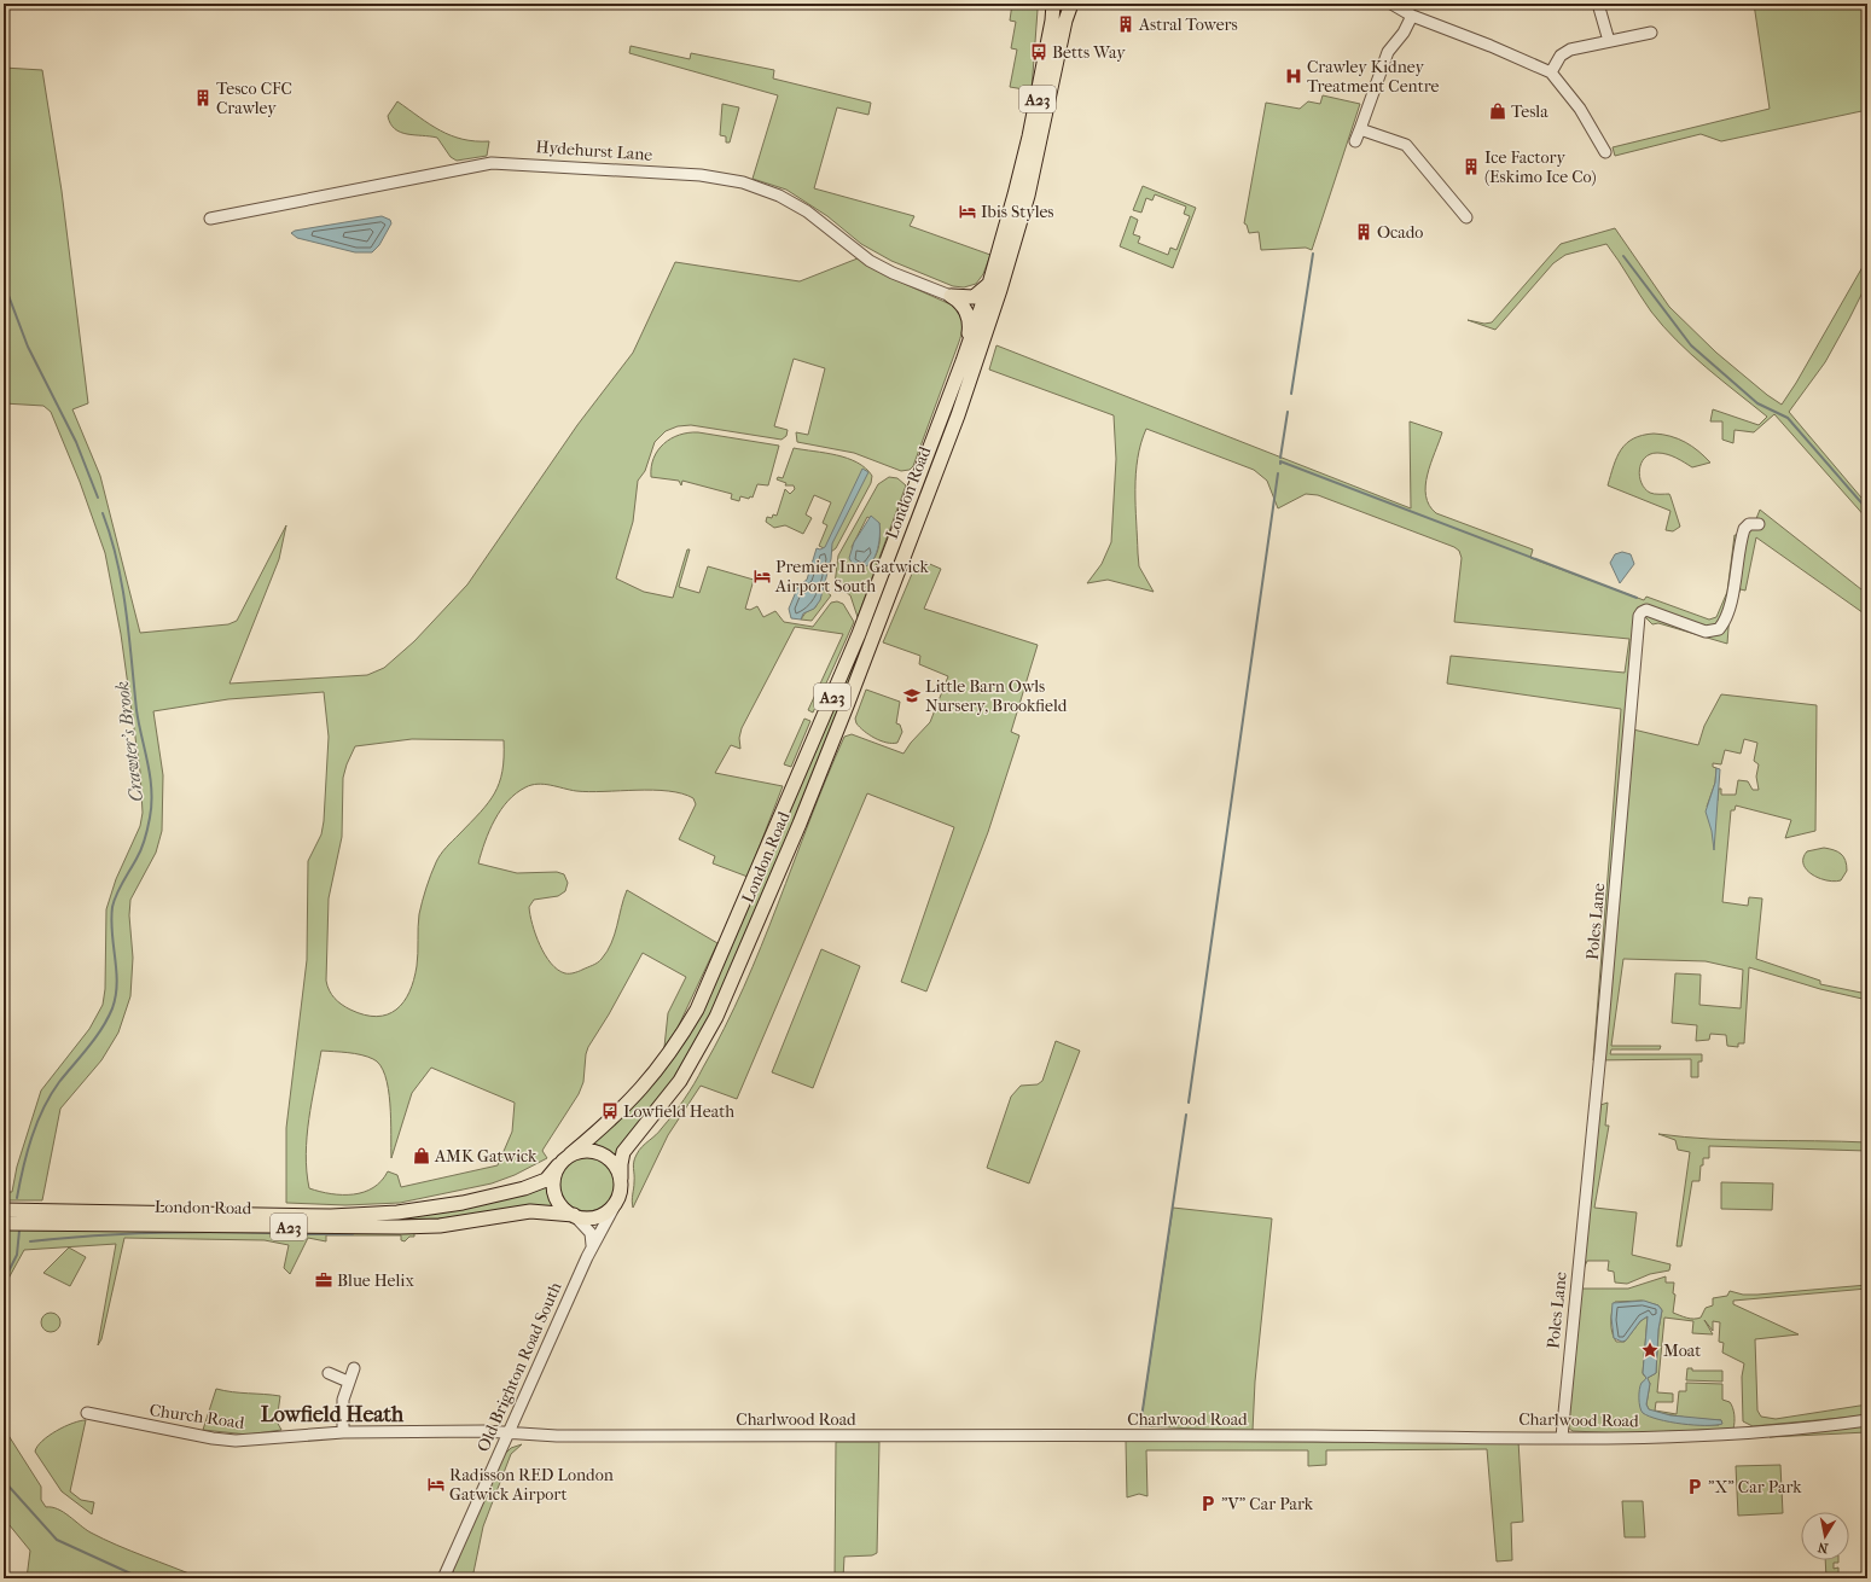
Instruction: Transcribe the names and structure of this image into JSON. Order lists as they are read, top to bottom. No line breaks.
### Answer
{"streets":{"main road":["A23","London Road"],"street":["Hydehurst Lane","Poles Lane","Old Brighton Road South","Church Road","Charlwood Road"]},"crossings":[["London Road","Old Brighton Road South"],["Poles Lane","Charlwood Road"],["Old Brighton Road South","Church Road"],["Old Brighton Road South","Charlwood Road"],["Church Road","Charlwood Road"]],"districts":["Lowfield Heath"],"water":["Crawter's Brook"],"places":{"building":["Astral Towers","Tesco CFC Crawley","Ice Factory (Eskimo Ice Co)","Ocado"],"bus stop":["Betts Way","Lowfield Heath"],"hospital":["Crawley Kidney Treatment Centre"],"shop":["Tesla","AMK Gatwick"],"hotel":["Ibis Styles","Premier Inn Gatwick Airport South","Radisson RED London Gatwick Airport"],"school or university":["Little Barn Owls Nursery, Brookfield"],"office":["Blue Helix"],"place":["Moat"],"parking":["\"X\" Car Park","\"V\" Car Park"]},"north":"bottom"}
